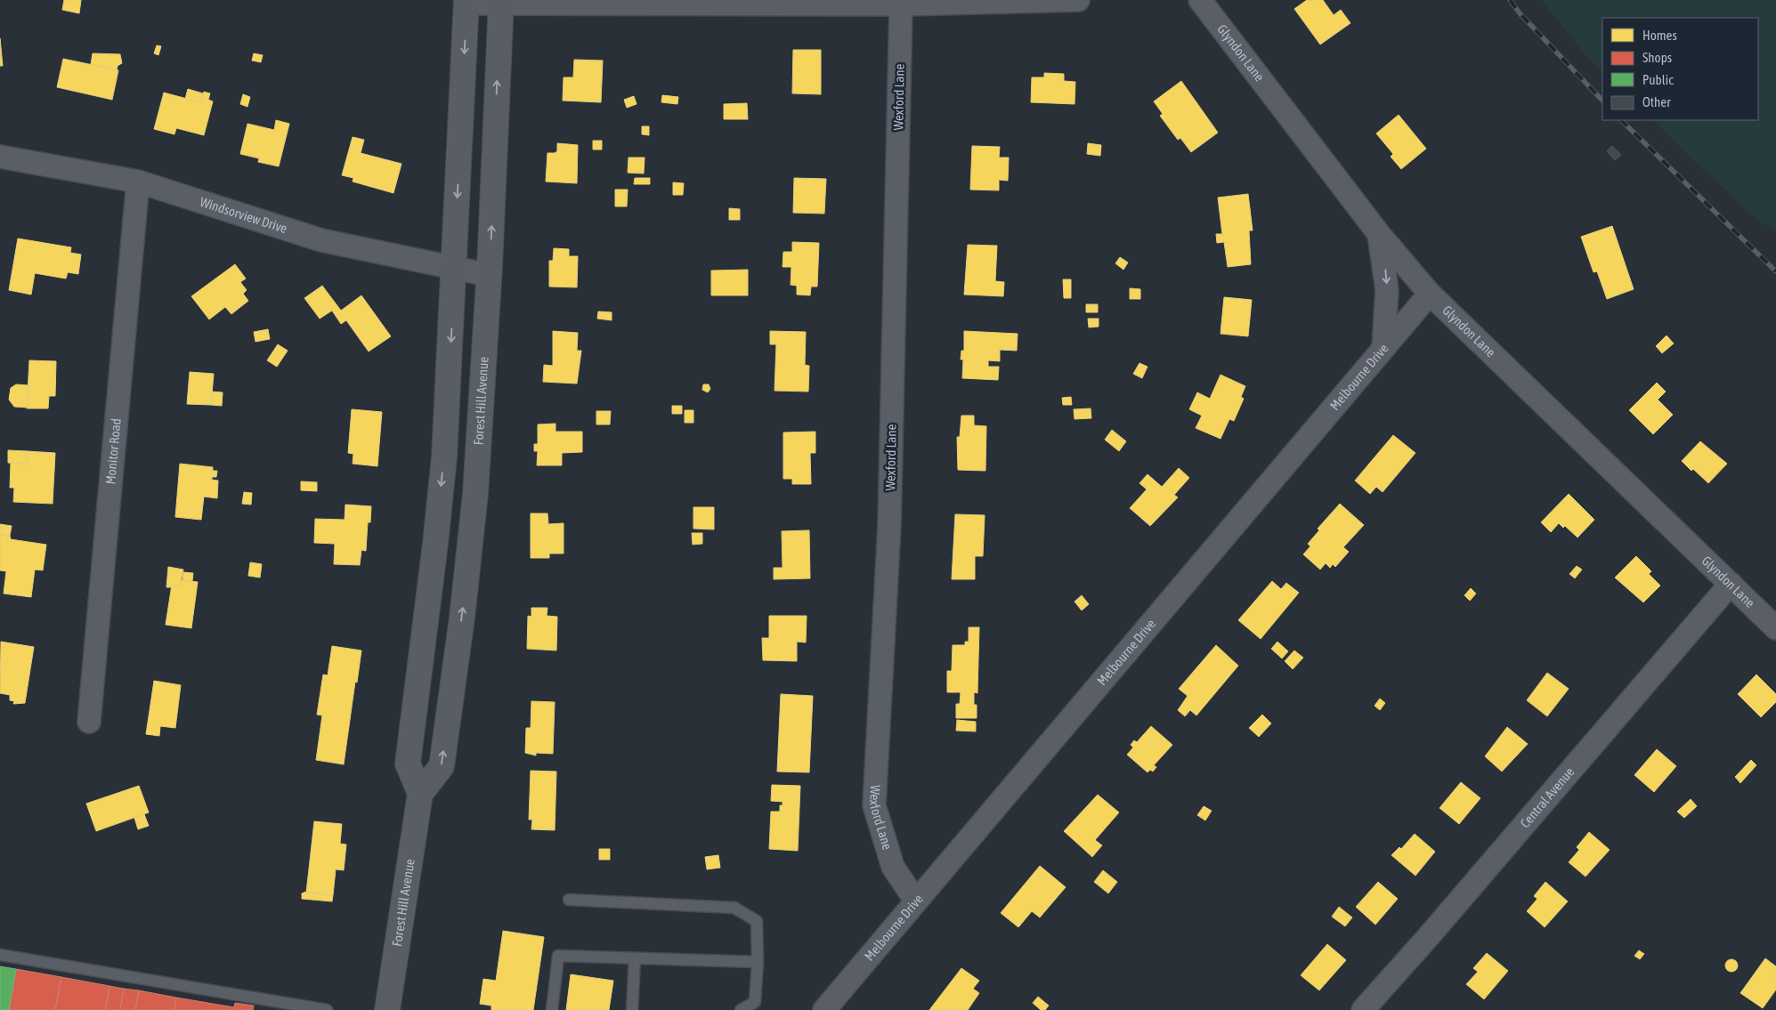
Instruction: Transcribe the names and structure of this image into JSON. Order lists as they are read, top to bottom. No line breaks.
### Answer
{"streets":{"main road":["Forest Hill Avenue"],"street":["Glyndon Lane","Wexford Lane","Windsorview Drive","Melbourne Drive","Monitor Road","Central Avenue"]},"crossings":[["Glyndon Lane","Melbourne Drive"],["Glyndon Lane","Central Avenue"],["Wexford Lane","Melbourne Drive"],["Windsorview Drive","Forest Hill Avenue"],["Windsorview Drive","Monitor Road"]],"legend":["Homes","Shops","Public","Other"]}
